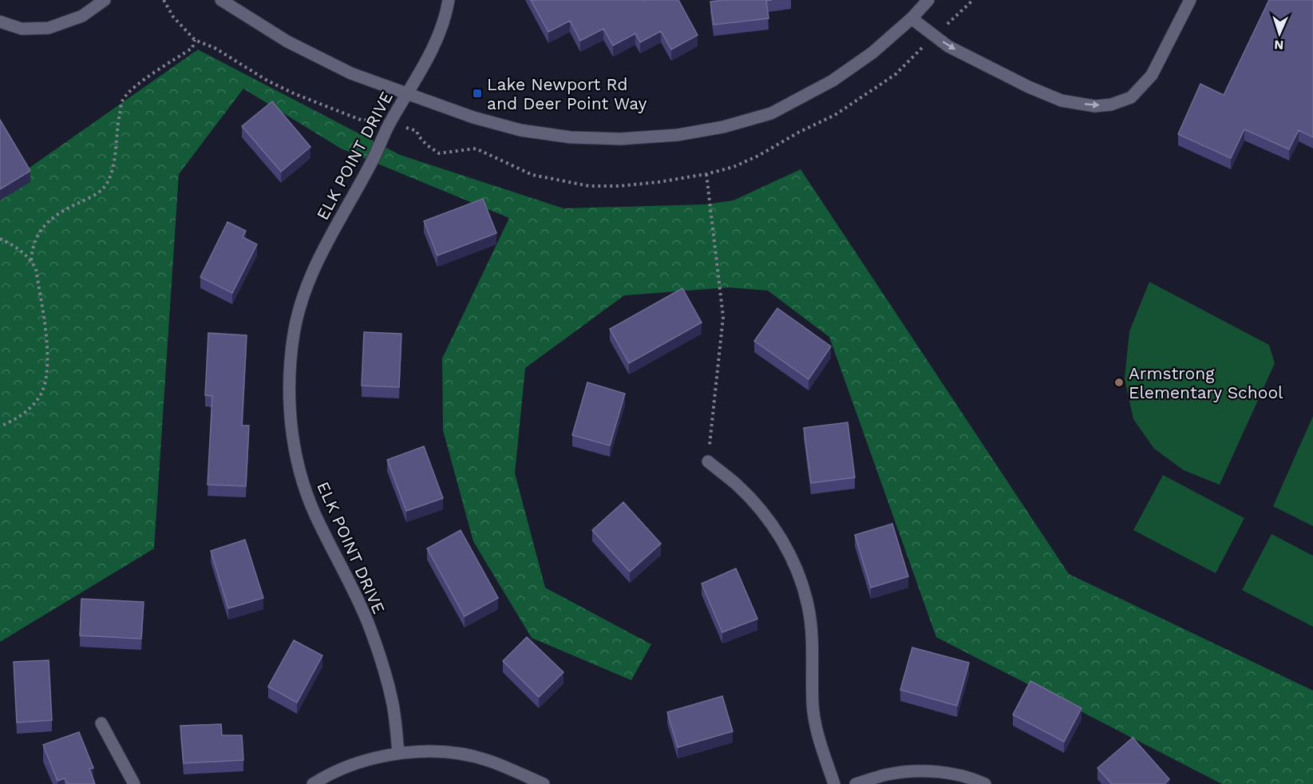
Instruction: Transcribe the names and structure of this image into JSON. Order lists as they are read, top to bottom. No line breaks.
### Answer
{"streets":{"street":["ELK POINT DRIVE"]},"places":{"transit":["Lake Newport Rd and Deer Point Way"],"other":["Armstrong Elementary School"]},"north":"bottom"}
